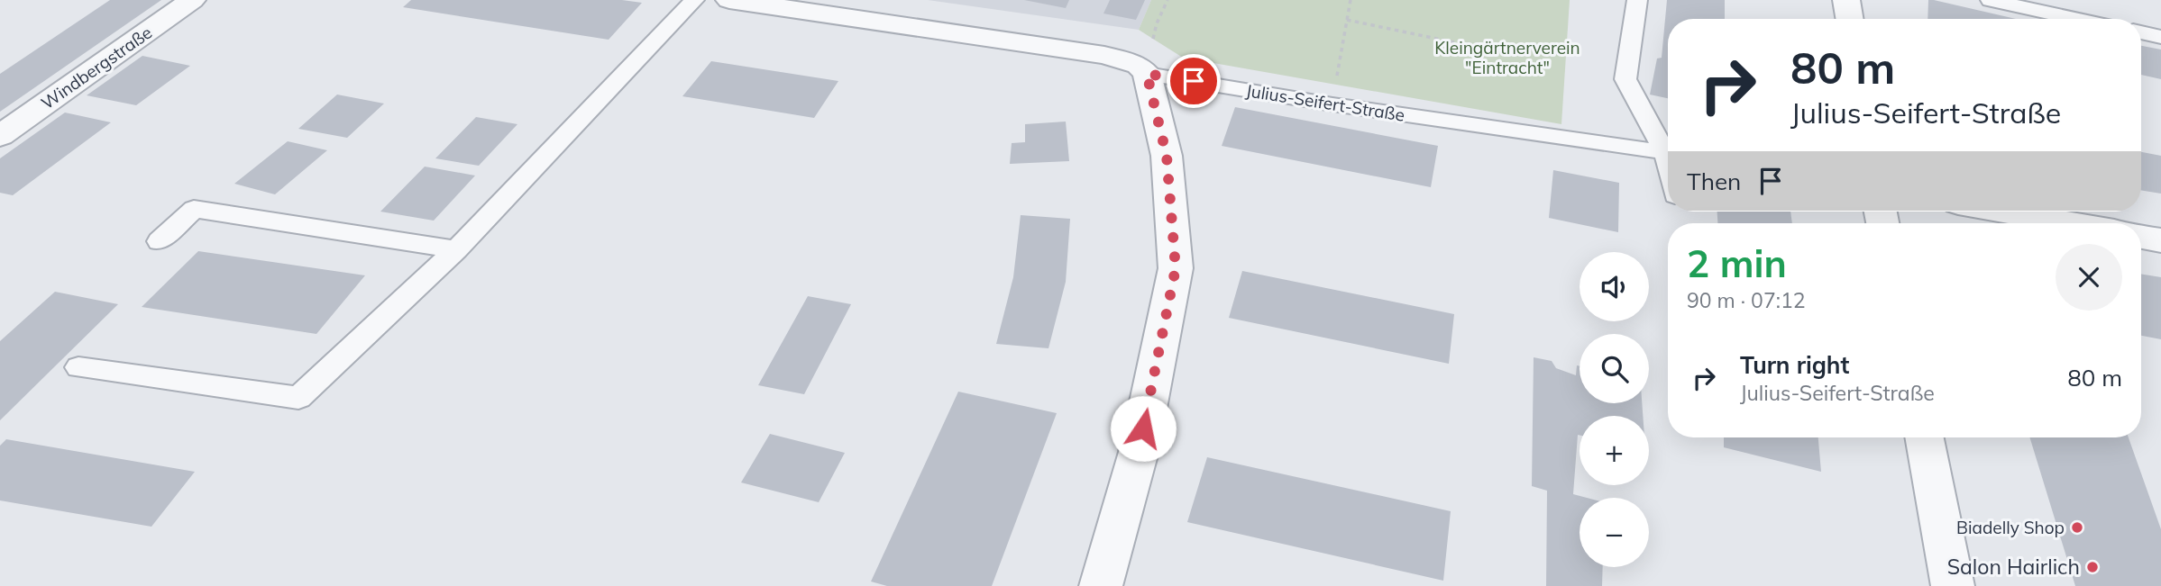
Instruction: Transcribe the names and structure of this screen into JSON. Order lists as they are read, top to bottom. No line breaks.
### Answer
{"streets":{"street":["Windbergstraße","Julius-Seifert-Straße"]},"parks":["Kleingärtnerverein \"Eintracht\""],"places":["Biadelly Shop","Salon Hairlich"],"page":{"turn":["80 m","Julius-Seifert-Straße"],"then":"Then","heading":["2 min","90 m · 07:12"],"map_buttons":["+","−"],"list":[{"name":"Turn right","note":"Julius-Seifert-Straße","value":"80 m"}]}}
